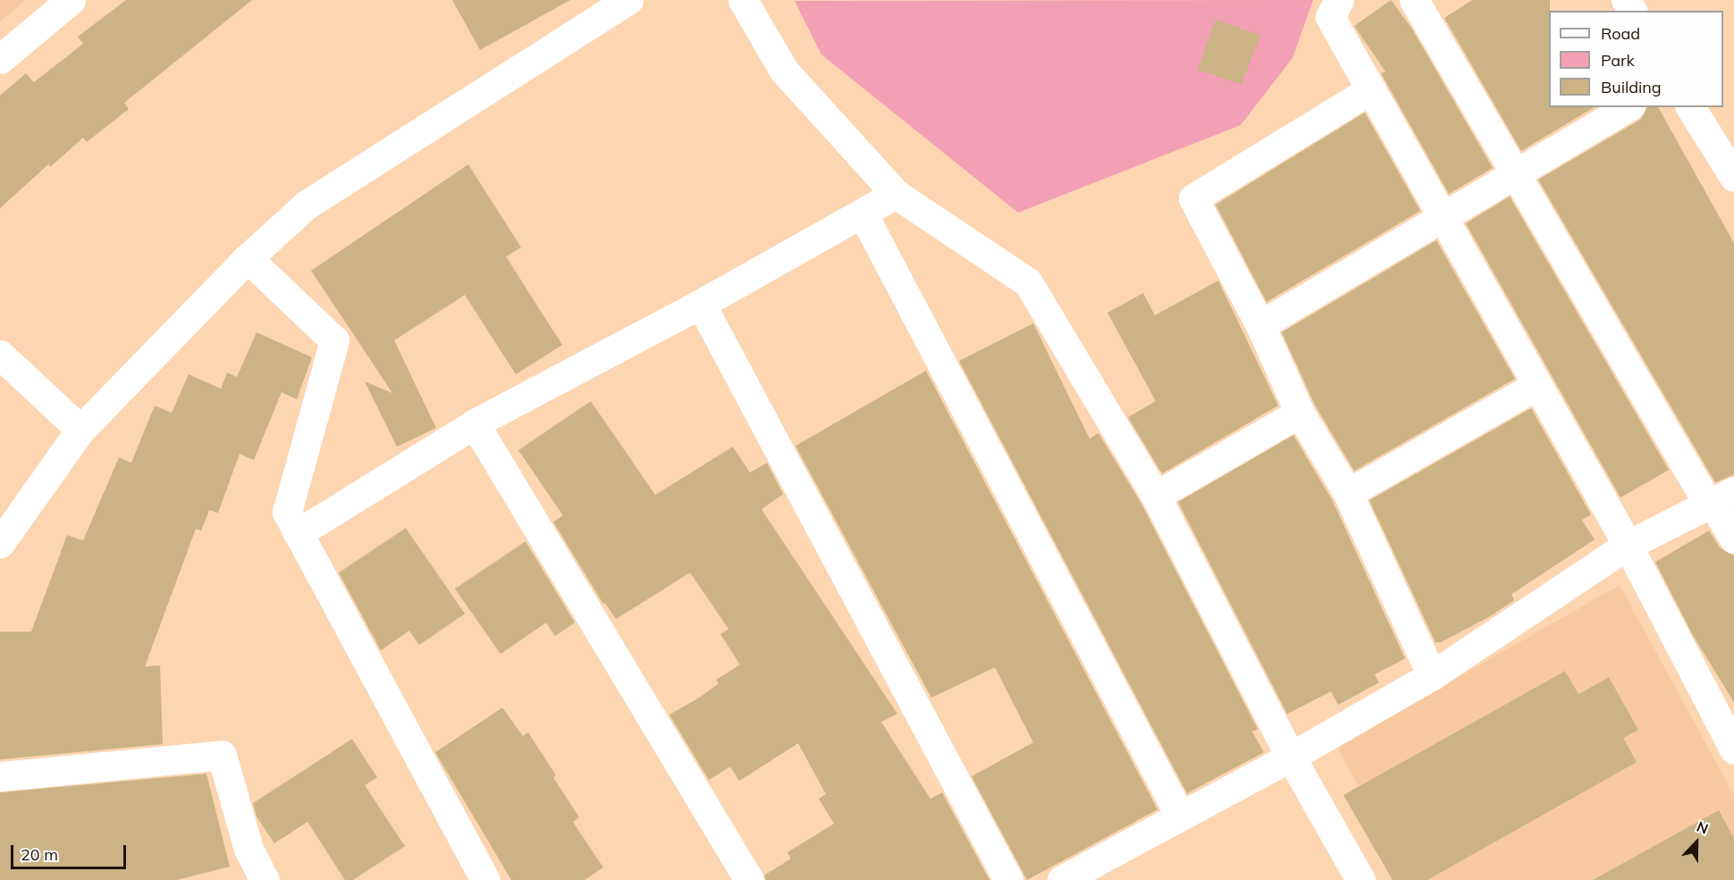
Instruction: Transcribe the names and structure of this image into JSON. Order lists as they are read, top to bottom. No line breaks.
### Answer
{"legend":["Road","Park","Building"],"scale_bar":"20 m","north":"top"}
